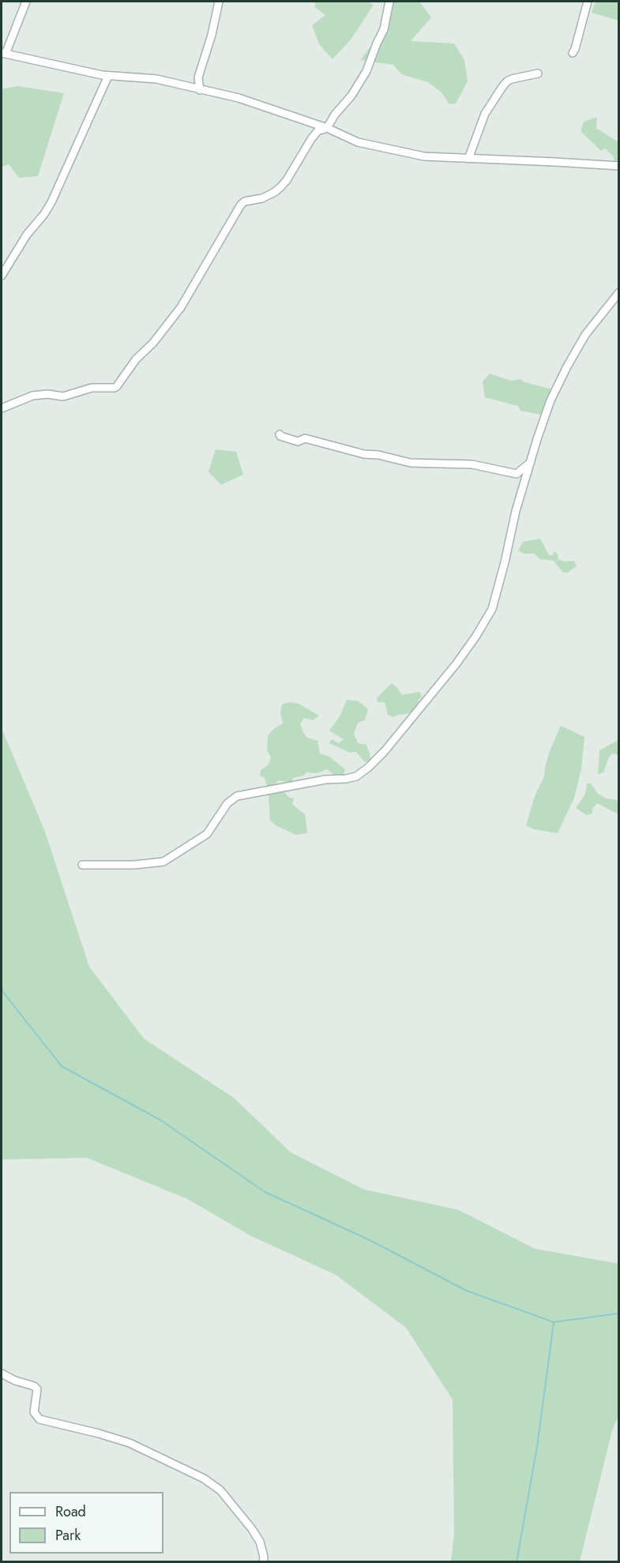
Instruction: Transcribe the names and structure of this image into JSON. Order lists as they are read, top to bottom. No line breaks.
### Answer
{"legend":["Road","Park"]}
